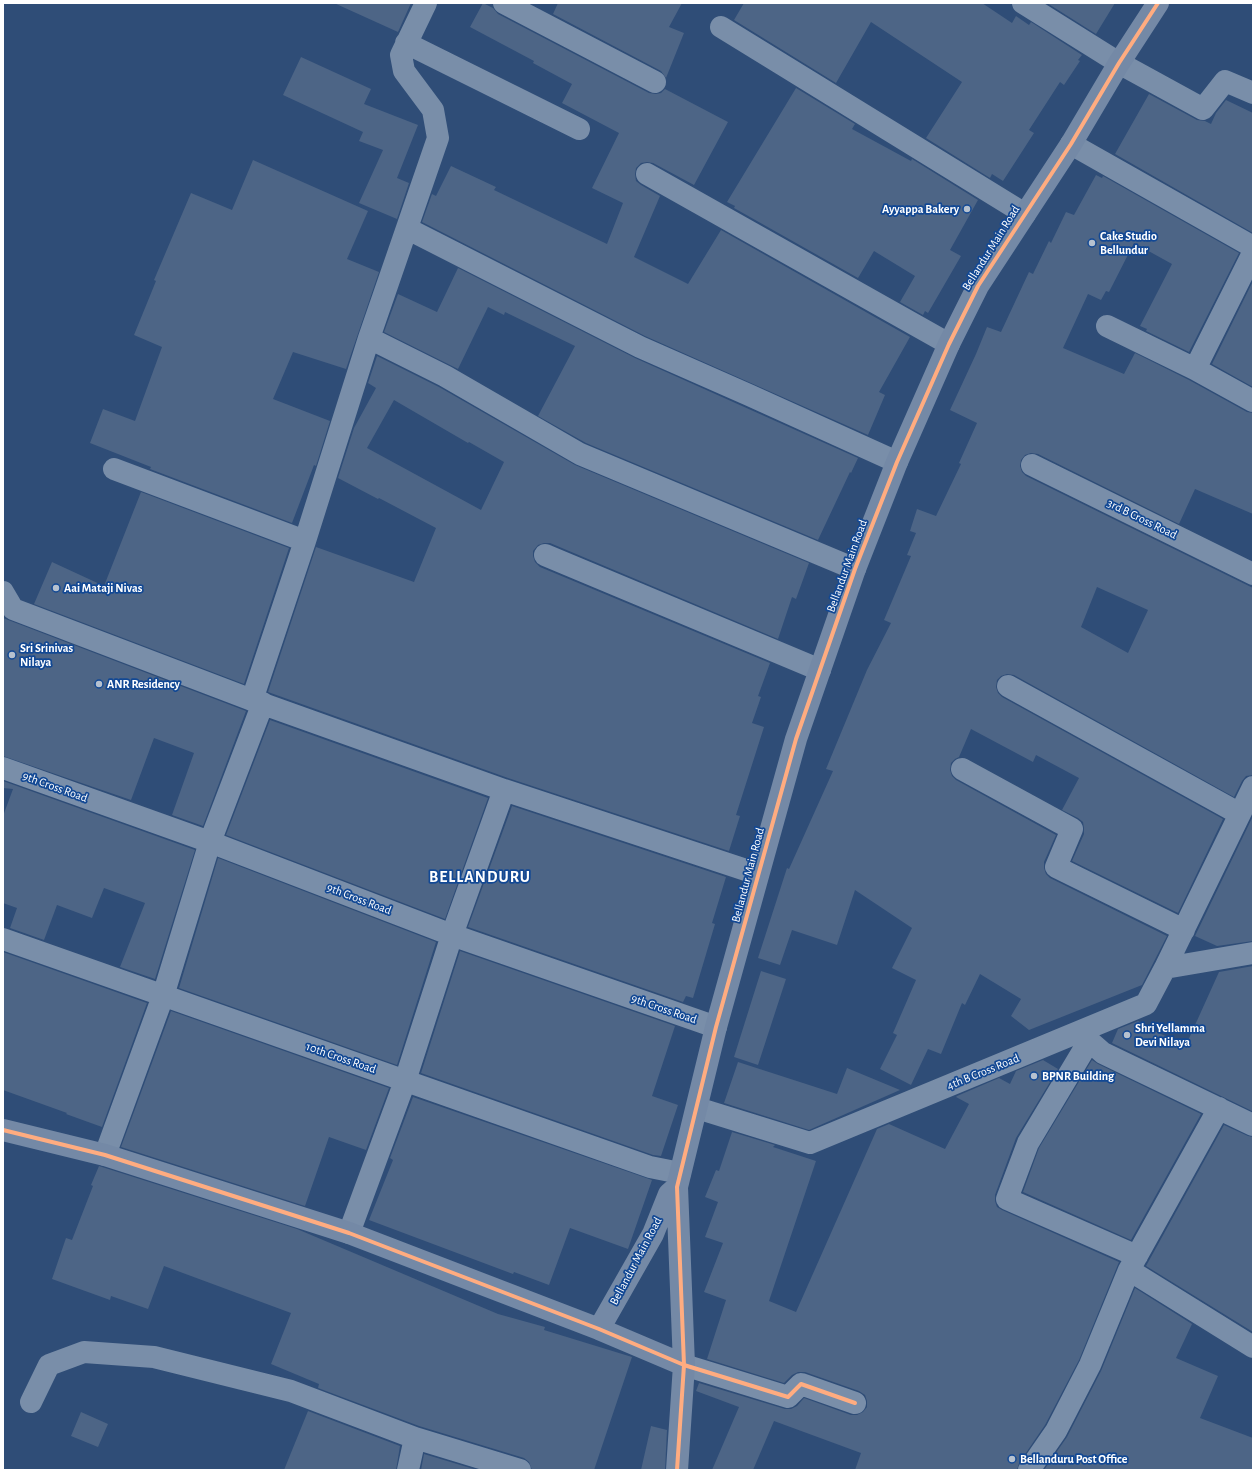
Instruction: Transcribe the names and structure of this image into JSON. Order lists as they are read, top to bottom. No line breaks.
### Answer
{"streets":{"street":["Bellandur Main Road","3rd B Cross Road","9th Cross Road","10th Cross Road","4th B Cross Road"]},"crossings":[["Bellandur Main Road","9th Cross Road"],["Bellandur Main Road","10th Cross Road"],["Bellandur Main Road","4th B Cross Road"]],"districts":["BELLANDURU"],"places":["Ayyappa Bakery","Cake Studio Bellundur","Aai Mataji Nivas","Sri Srinivas Nilaya","ANR Residency","Shri Yellamma Devi Nilaya","BPNR Building","Bellanduru Post Office"]}
